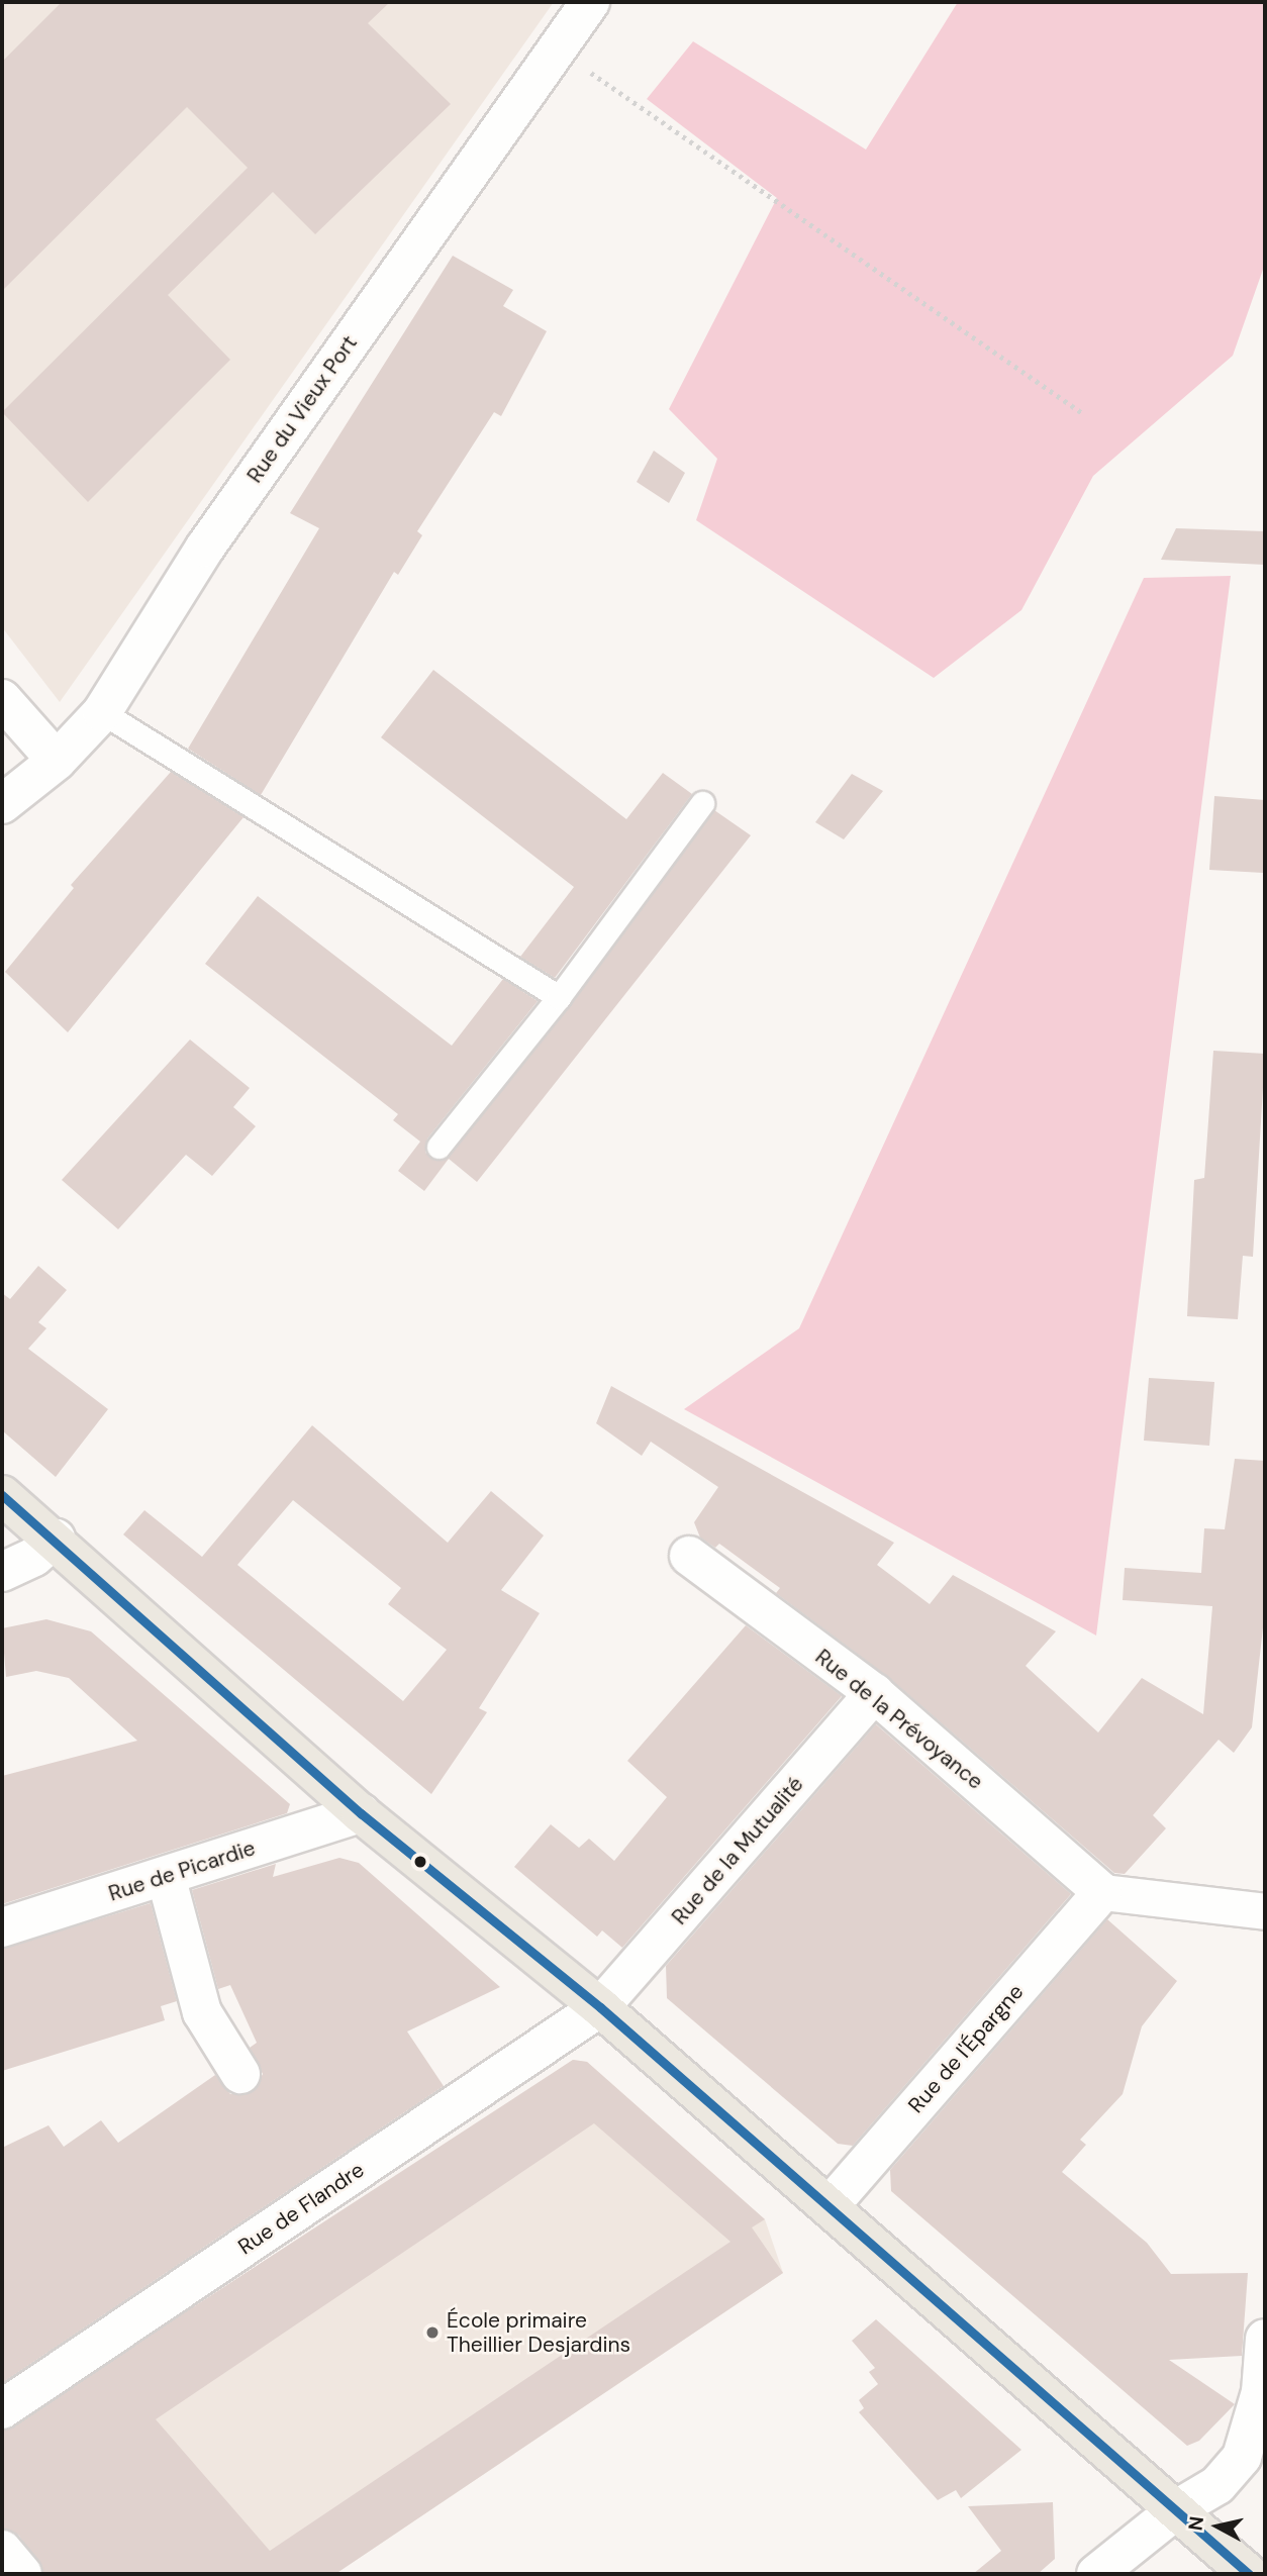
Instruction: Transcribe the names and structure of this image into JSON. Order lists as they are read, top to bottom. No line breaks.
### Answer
{"streets":{"street":["Rue du Vieux Port","Rue de la Prévoyance","Rue de la Mutualité","Rue de Picardie","Rue de l'Épargne","Rue de Flandre"]},"crossings":[["Rue de la Prévoyance","Rue de la Mutualité"],["Rue de la Prévoyance","Rue de l'Épargne"],["Rue de la Mutualité","Rue de Flandre"]],"places":["École primaire Theillier Desjardins"],"north":"left"}
